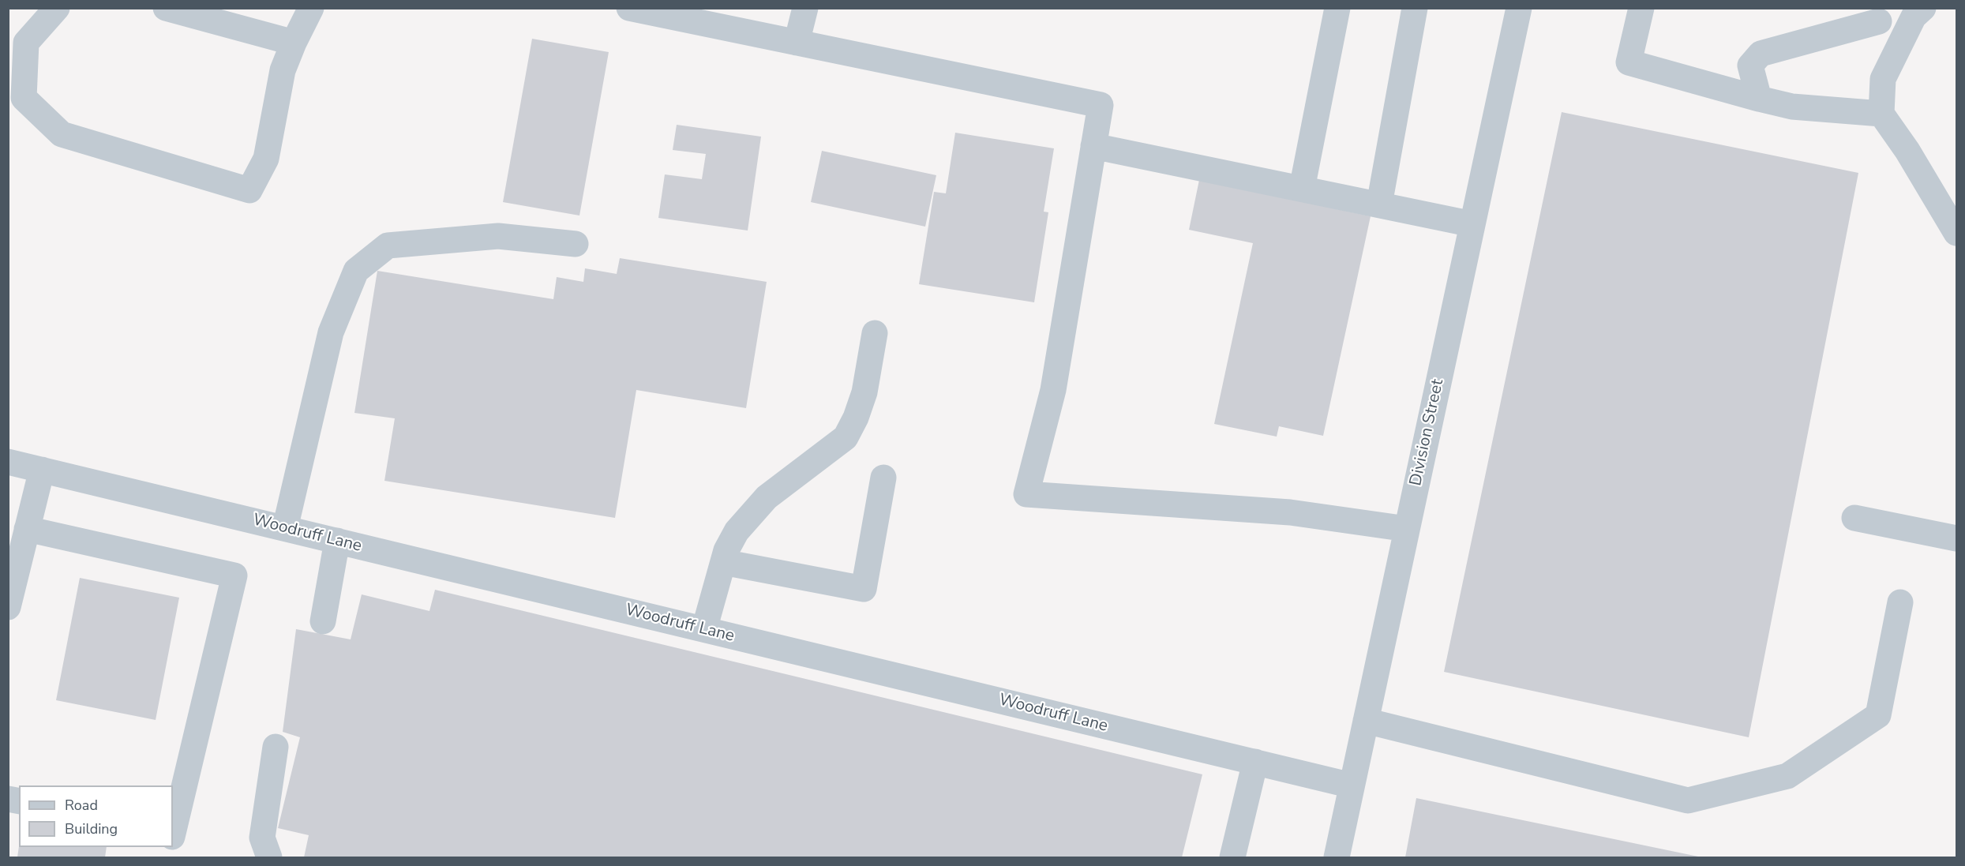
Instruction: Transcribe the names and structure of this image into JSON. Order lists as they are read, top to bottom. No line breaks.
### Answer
{"streets":{"street":["Division Street","Woodruff Lane"]},"crossings":[["Division Street","Woodruff Lane"]],"legend":["Road","Building"]}
